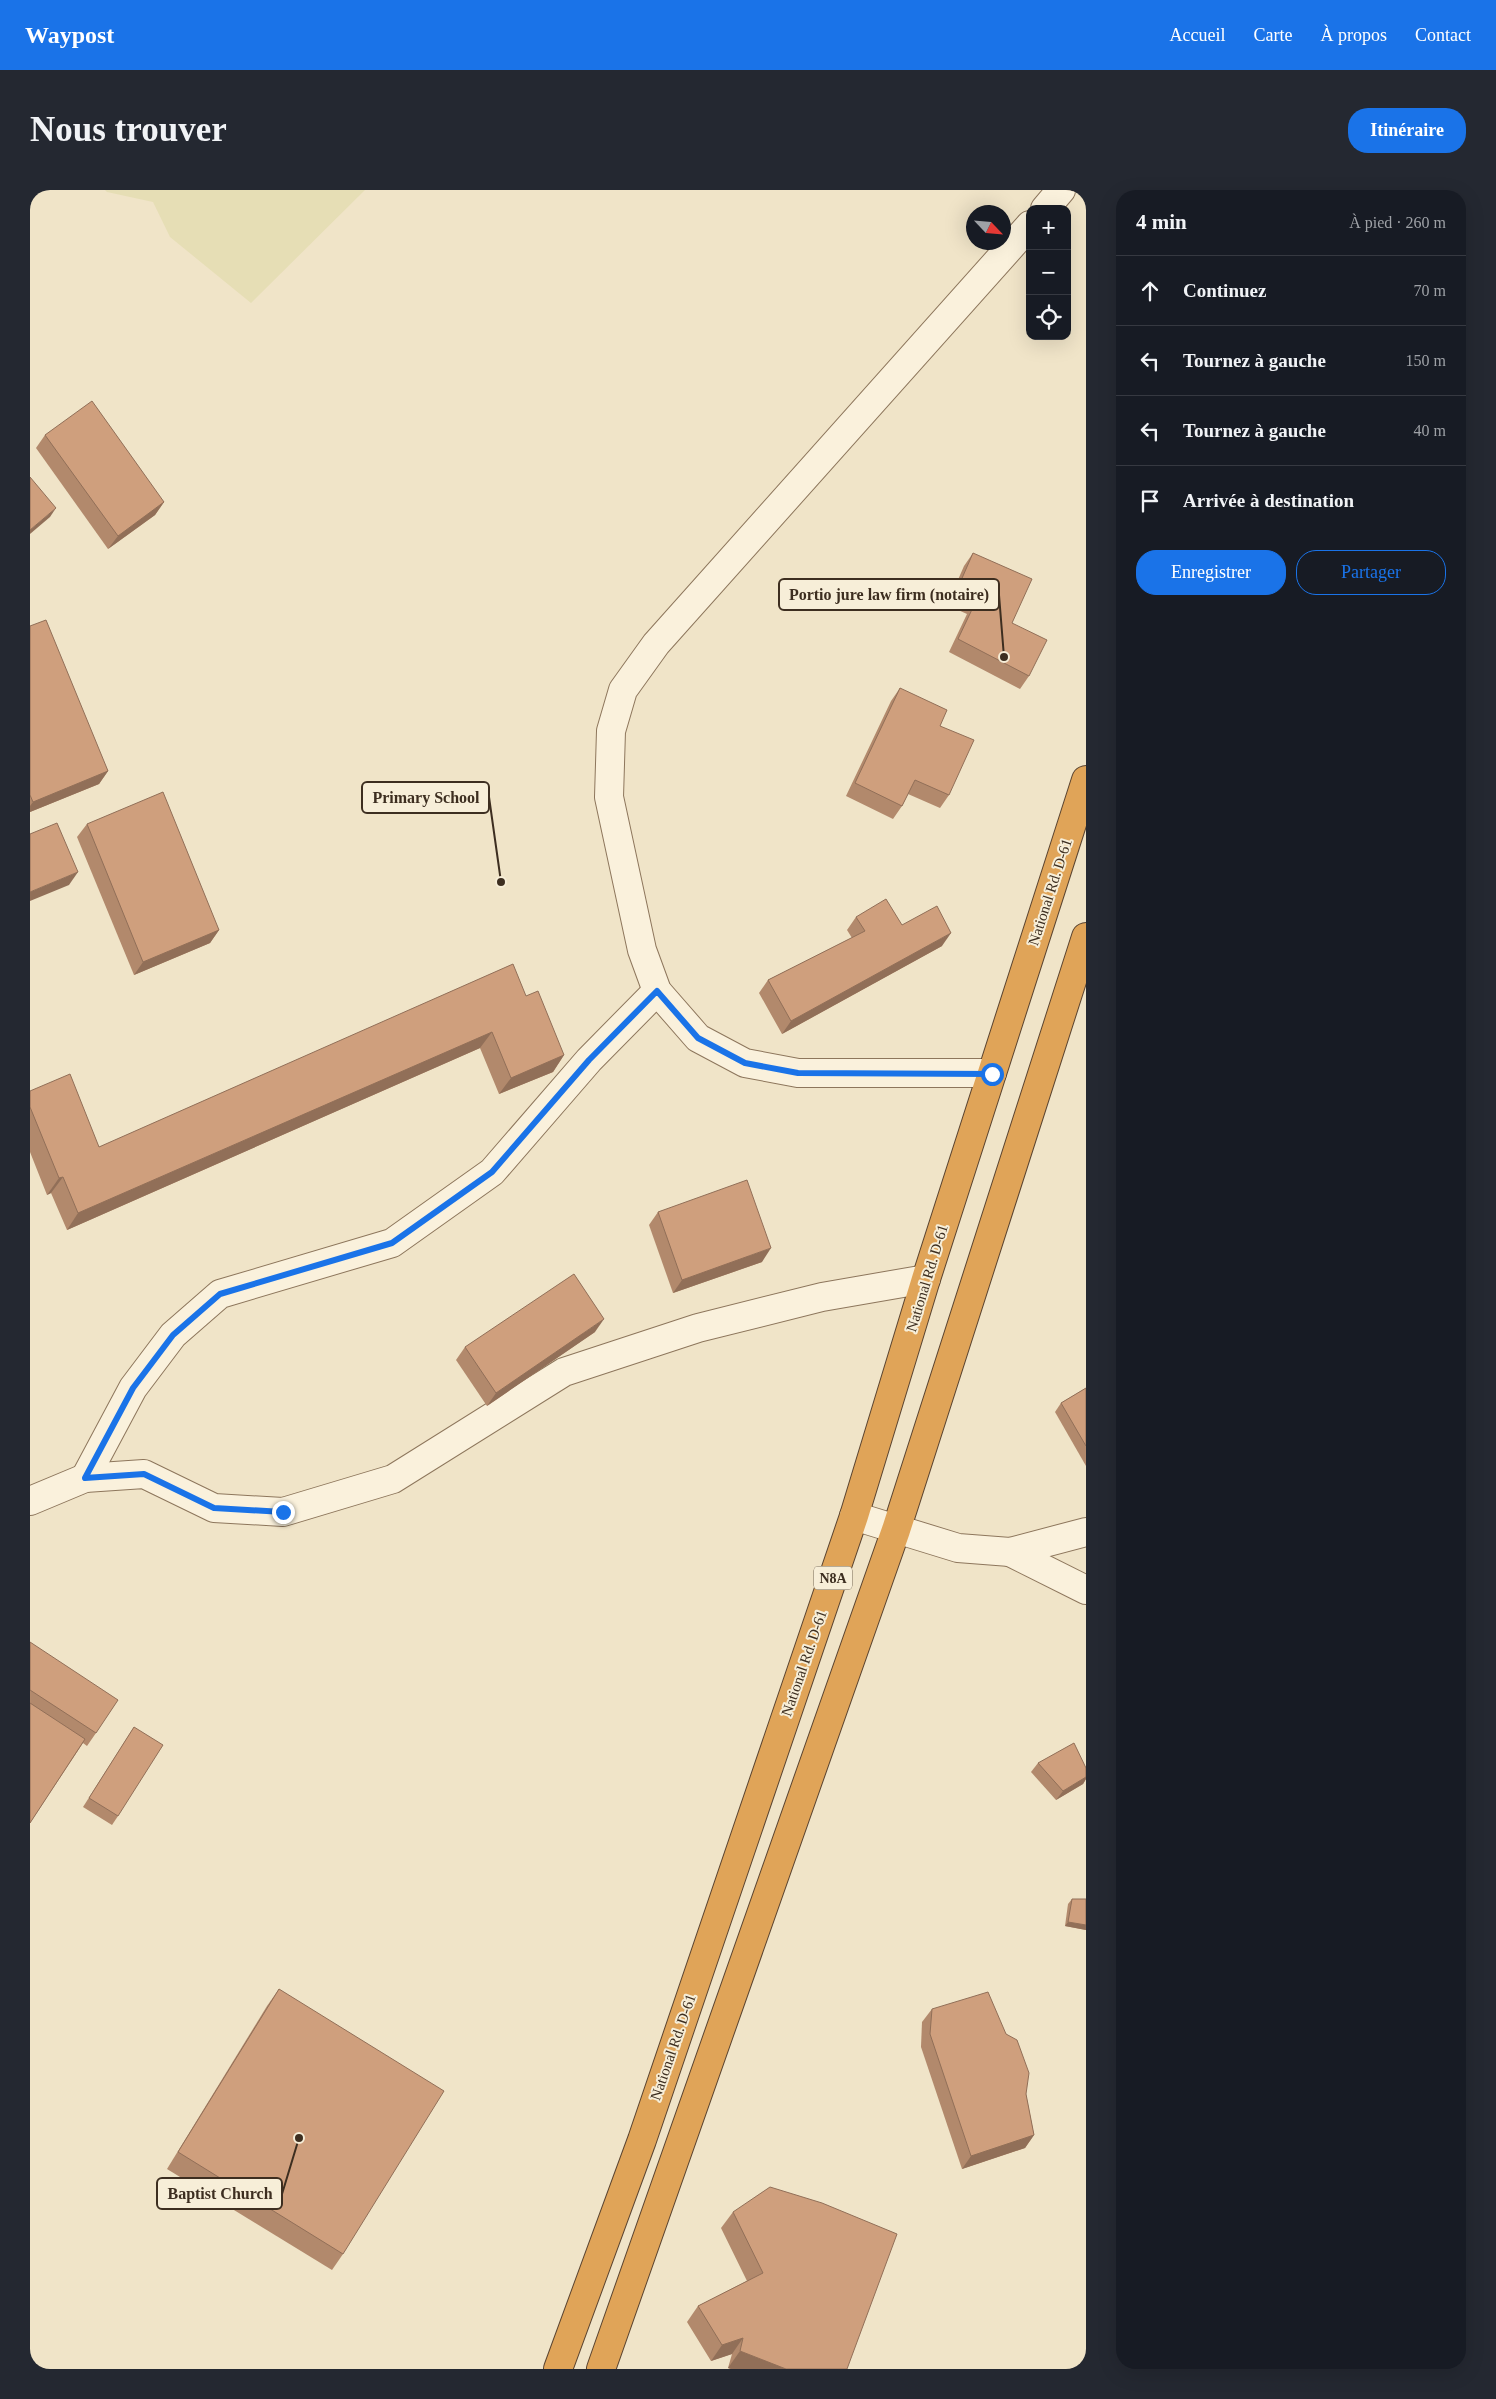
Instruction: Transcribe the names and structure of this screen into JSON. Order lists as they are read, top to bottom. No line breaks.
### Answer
{"streets":{"highway":["National Rd. D-61","N8A"]},"places":["Portio jure law firm (notaire)","Primary School","Baptist Church"],"north":"bottom right","page":{"header":"Waypost","nav":["Accueil","Carte","À propos","Contact"],"buttons":["Itinéraire",["Enregistrer","Partager"]],"title":"Nous trouver","heading":["4 min","À pied · 260 m"],"map_buttons":["+","−"],"list":[["Continuez","70 m"],["Tournez à gauche","150 m"],["Tournez à gauche","40 m"],"Arrivée à destination"]}}
